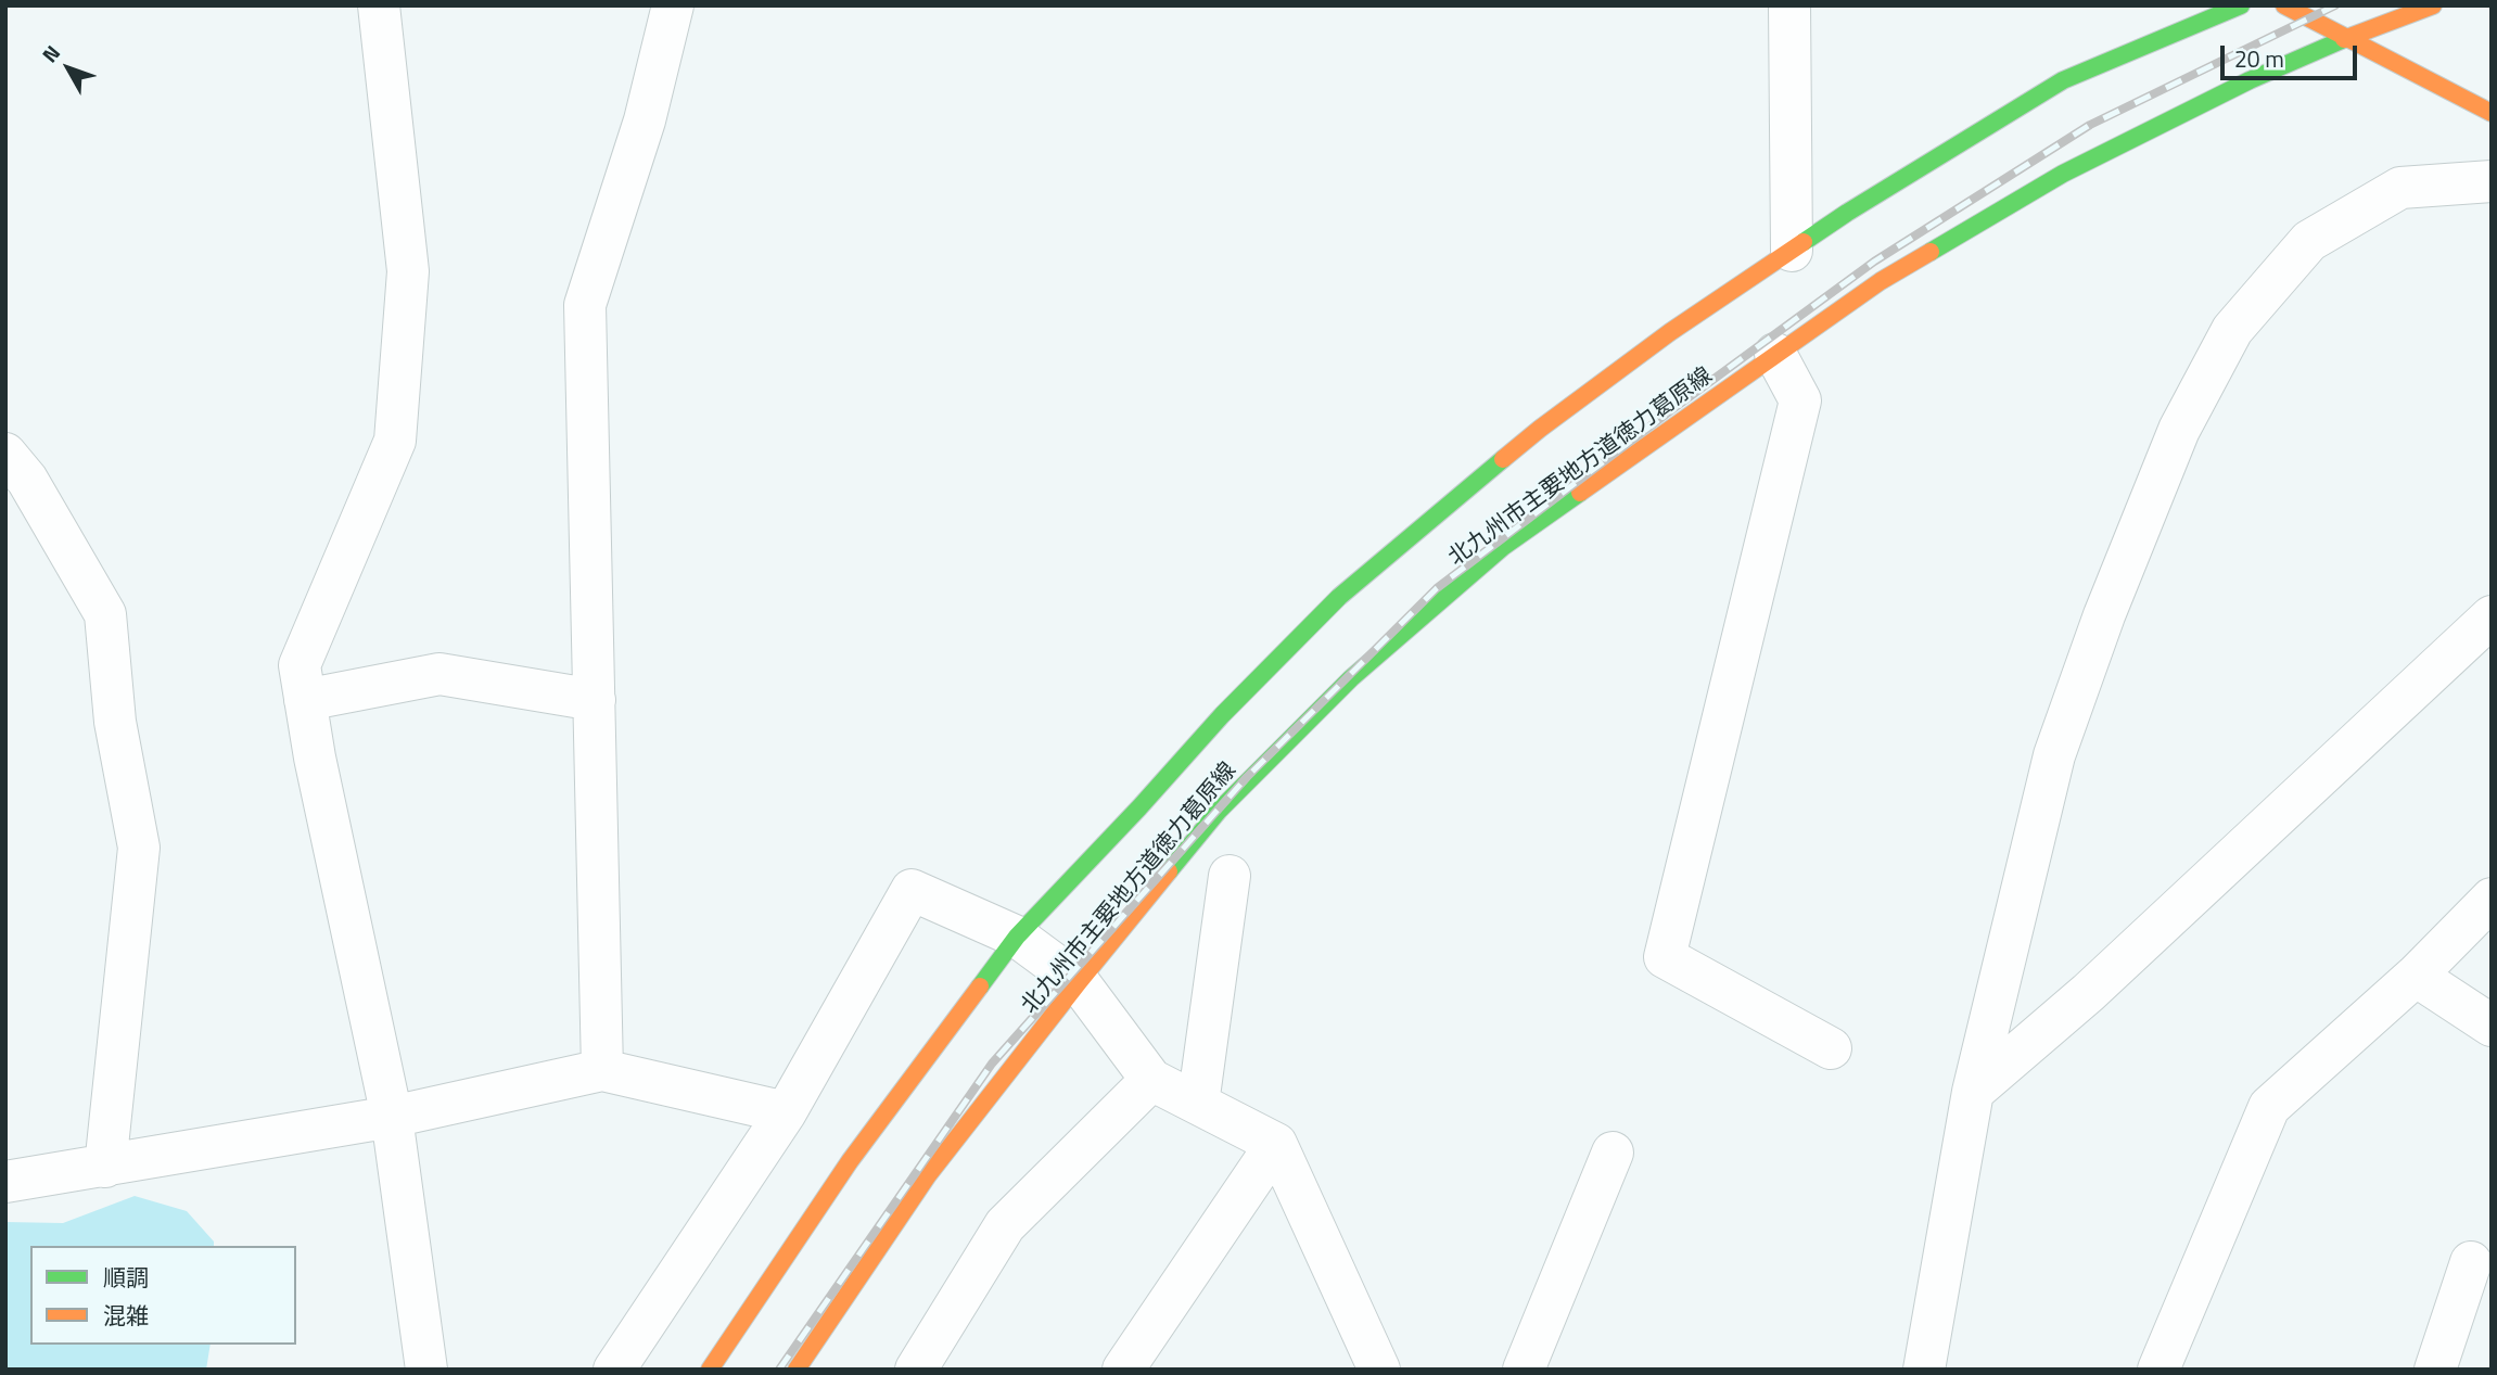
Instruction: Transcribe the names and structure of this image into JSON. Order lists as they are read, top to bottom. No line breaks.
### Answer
{"streets":{"main road":["北九州市主要地方道徳力葛原線"]},"legend":["順調","混雑"],"scale_bar":"20 m","north":"top left"}
